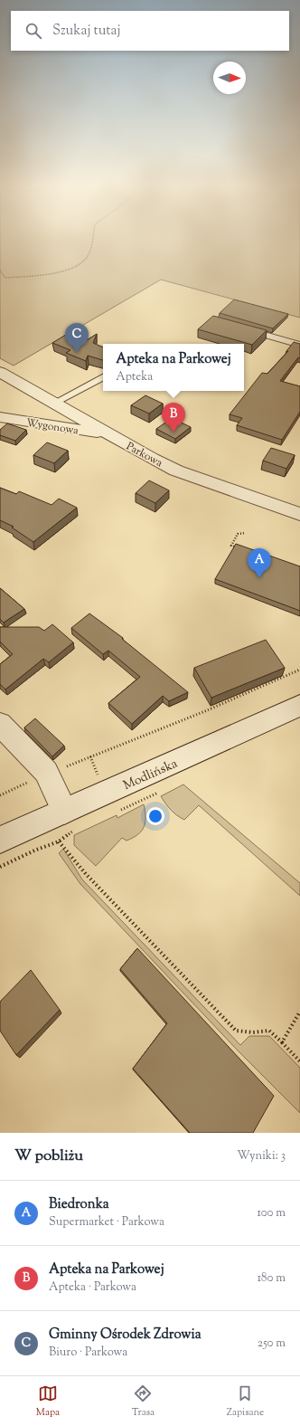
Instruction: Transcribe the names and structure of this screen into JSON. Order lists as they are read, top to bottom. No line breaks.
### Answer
{"streets":{"street":["Wygonowa","Parkowa","Modlińska"]},"crossings":[["Wygonowa","Parkowa"]],"north":"right","page":{"search":"Szukaj tutaj","pins":["C","B","A"],"popup":["Apteka na Parkowej","Apteka"],"heading":["W pobliżu","Wyniki: 3"],"list":[{"mark":"A","name":"Biedronka","note":"Supermarket · Parkowa","value":"100 m"},{"mark":"B","name":"Apteka na Parkowej","note":"Apteka · Parkowa","value":"180 m"},{"mark":"C","name":"Gminny Ośrodek Zdrowia","note":"Biuro · Parkowa","value":"250 m"}],"nav":["Mapa","Trasa","Zapisane"]}}
